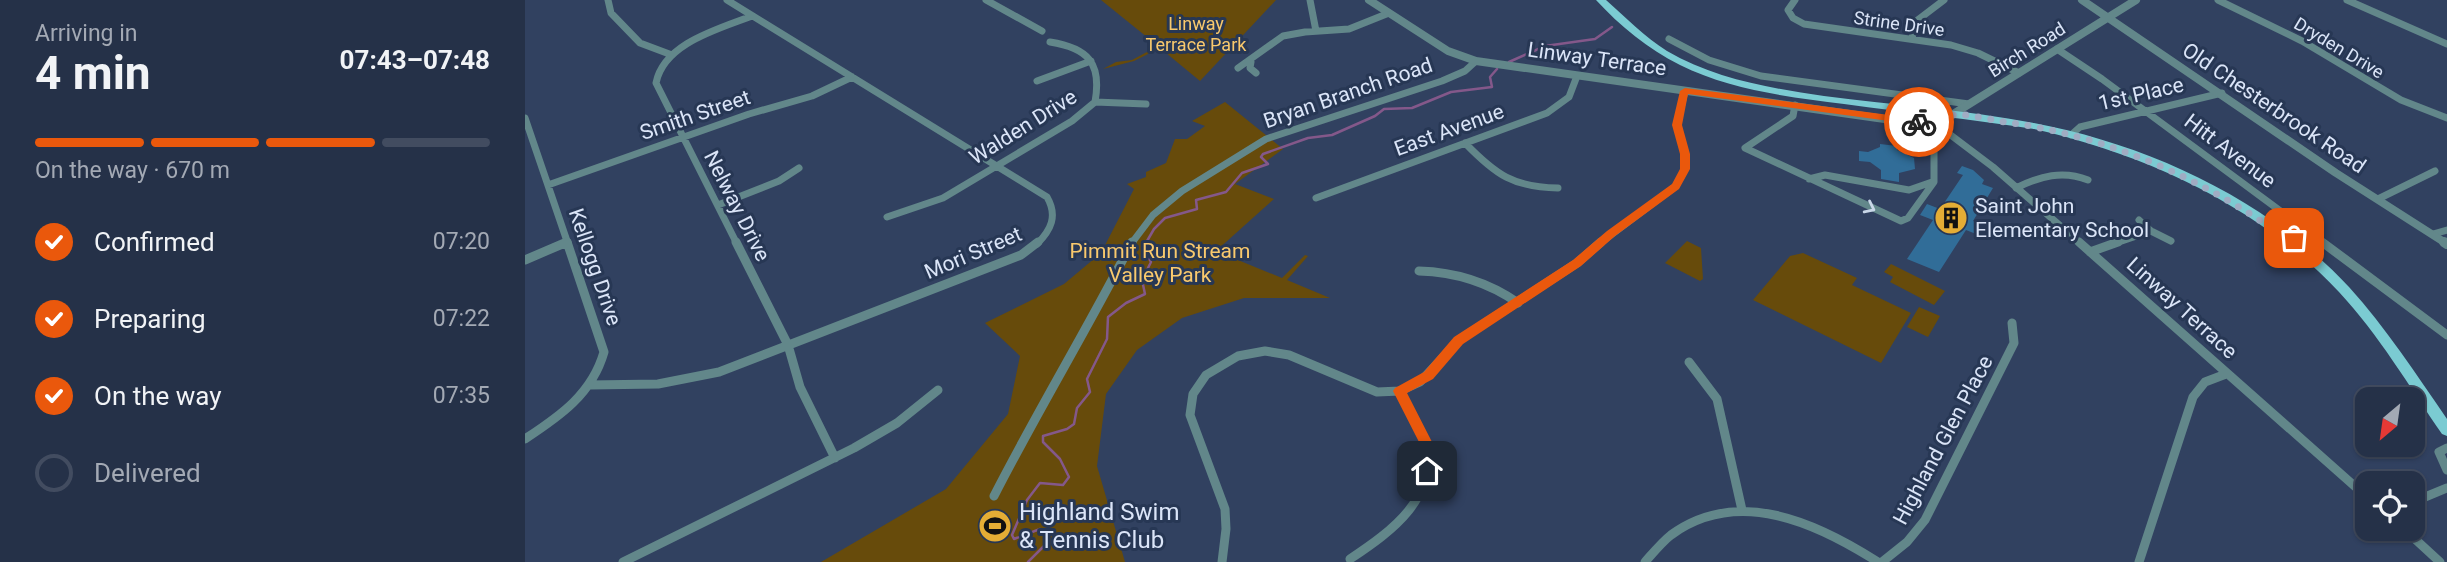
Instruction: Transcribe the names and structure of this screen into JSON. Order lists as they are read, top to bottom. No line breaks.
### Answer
{"streets":{"street":["Strine Drive","Dryden Drive","Birch Road","Linway Terrace","Bryan Branch Road","1st Place","Old Chesterbrook Road","Smith Street","Walden Drive","East Avenue","Hitt Avenue","Nelway Drive","Mori Street","Kellogg Drive","Highland Glen Place"]},"crossings":[["Strine Drive","Birch Road"],["Birch Road","Linway Terrace"],["Birch Road","Old Chesterbrook Road"],["Birch Road","Hitt Avenue"],["Linway Terrace","Bryan Branch Road"],["Linway Terrace","East Avenue"],["1st Place","Old Chesterbrook Road"],["1st Place","Hitt Avenue"],["Smith Street","Nelway Drive"],["Smith Street","Mori Street"],["Smith Street","Kellogg Drive"],["Walden Drive","Mori Street"],["Nelway Drive","Mori Street"],["Mori Street","Kellogg Drive"]],"parks":["Linway Terrace Park","Pimmit Run Stream Valley Park"],"places":{"building":["Saint John Elementary School"],"sports":["Highland Swim & Tennis Club"]},"north":"bottom left","page":{"heading":["4 min","Arriving in","07:43–07:48"],"bar":"On the way · 670 m","list":[["Confirmed","07:20"],["Preparing","07:22"],["On the way","07:35"],"Delivered"]}}
